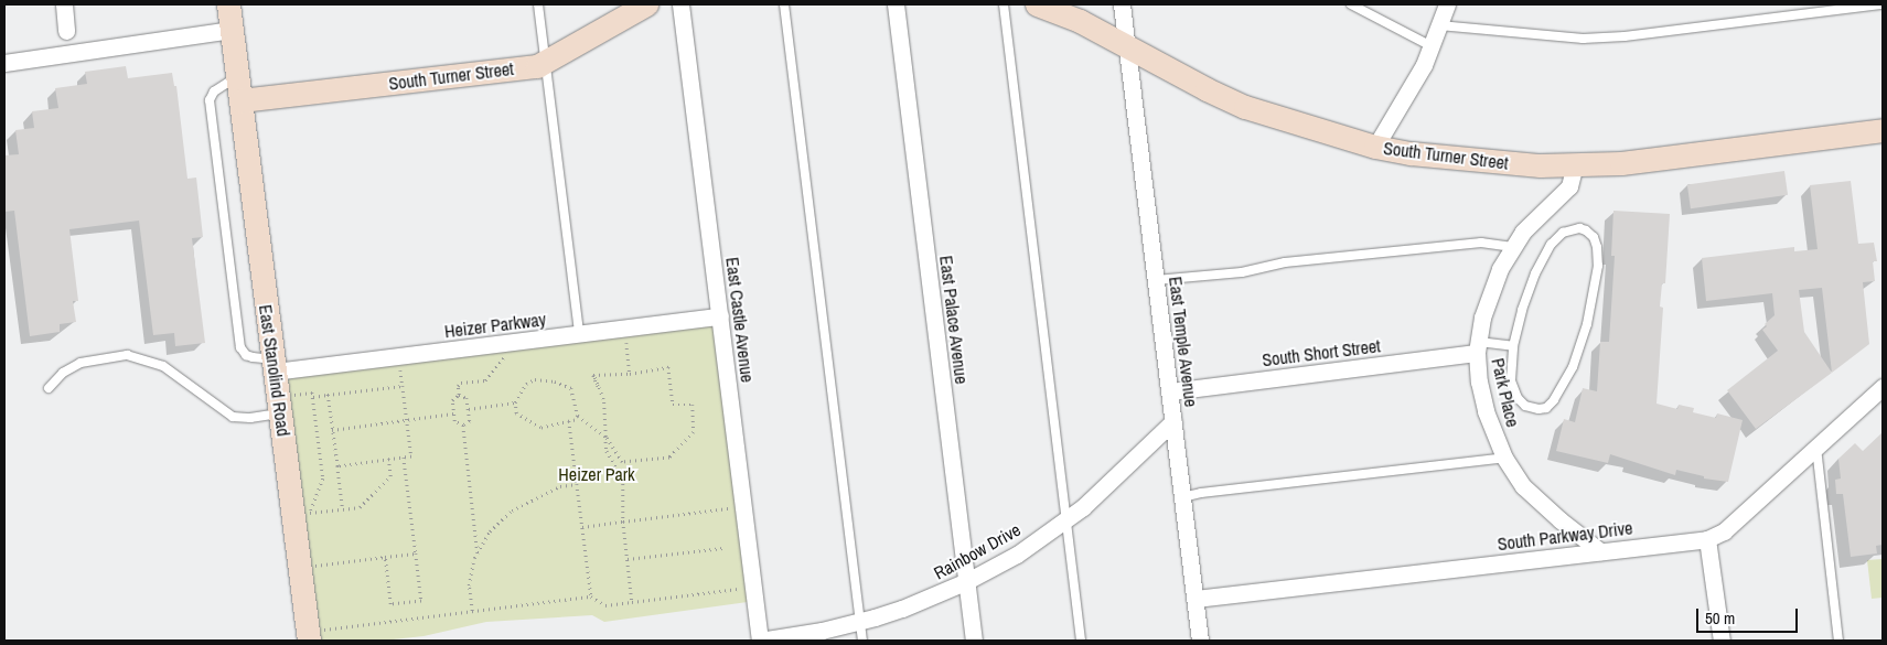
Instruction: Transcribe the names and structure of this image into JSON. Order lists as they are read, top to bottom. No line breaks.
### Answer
{"streets":{"main road":["South Turner Street","East Stanolind Road"],"street":["East Castle Avenue","East Palace Avenue","Heizer Parkway","East Temple Avenue","South Short Street","Park Place","South Parkway Drive","Rainbow Drive"]},"crossings":[["South Turner Street","East Temple Avenue"],["South Turner Street","East Stanolind Road"],["South Turner Street","Park Place"],["East Castle Avenue","Heizer Parkway"],["East Castle Avenue","Rainbow Drive"],["East Palace Avenue","Rainbow Drive"],["Heizer Parkway","East Stanolind Road"],["East Temple Avenue","South Short Street"],["East Temple Avenue","South Parkway Drive"],["East Temple Avenue","Rainbow Drive"],["South Short Street","Park Place"],["Park Place","South Parkway Drive"]],"parks":["Heizer Park"],"scale_bar":"50 m"}
